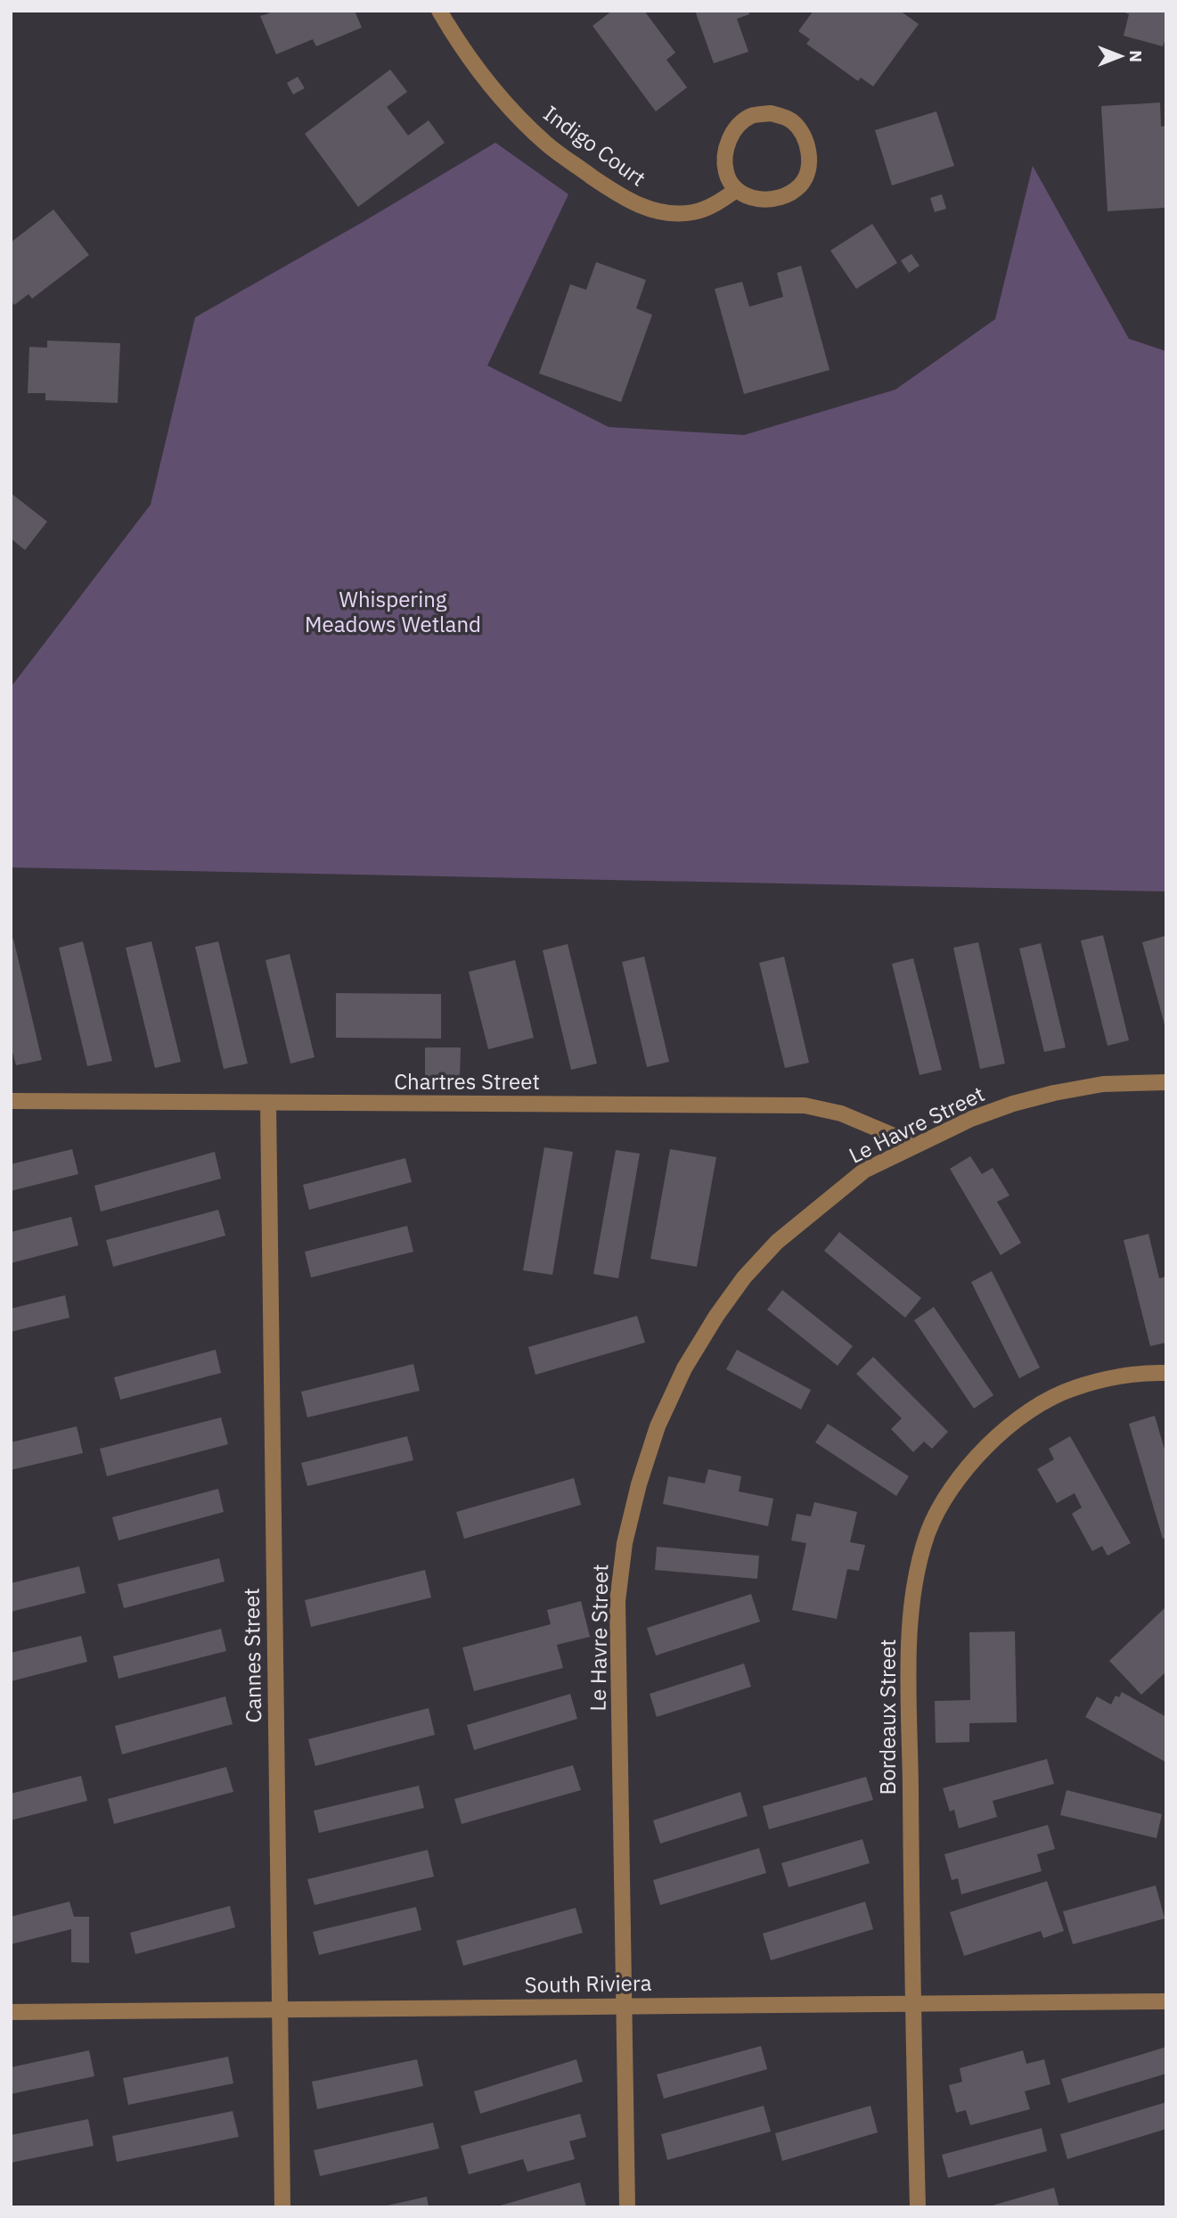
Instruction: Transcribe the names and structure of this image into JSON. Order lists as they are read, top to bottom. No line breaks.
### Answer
{"streets":{"street":["Indigo Court","Chartres Street","Le Havre Street","Cannes Street","Bordeaux Street","South Riviera"]},"crossings":[["Chartres Street","Le Havre Street"],["Chartres Street","Cannes Street"],["Le Havre Street","South Riviera"],["Cannes Street","South Riviera"],["Bordeaux Street","South Riviera"]],"parks":["Whispering Meadows Wetland"],"north":"right"}
